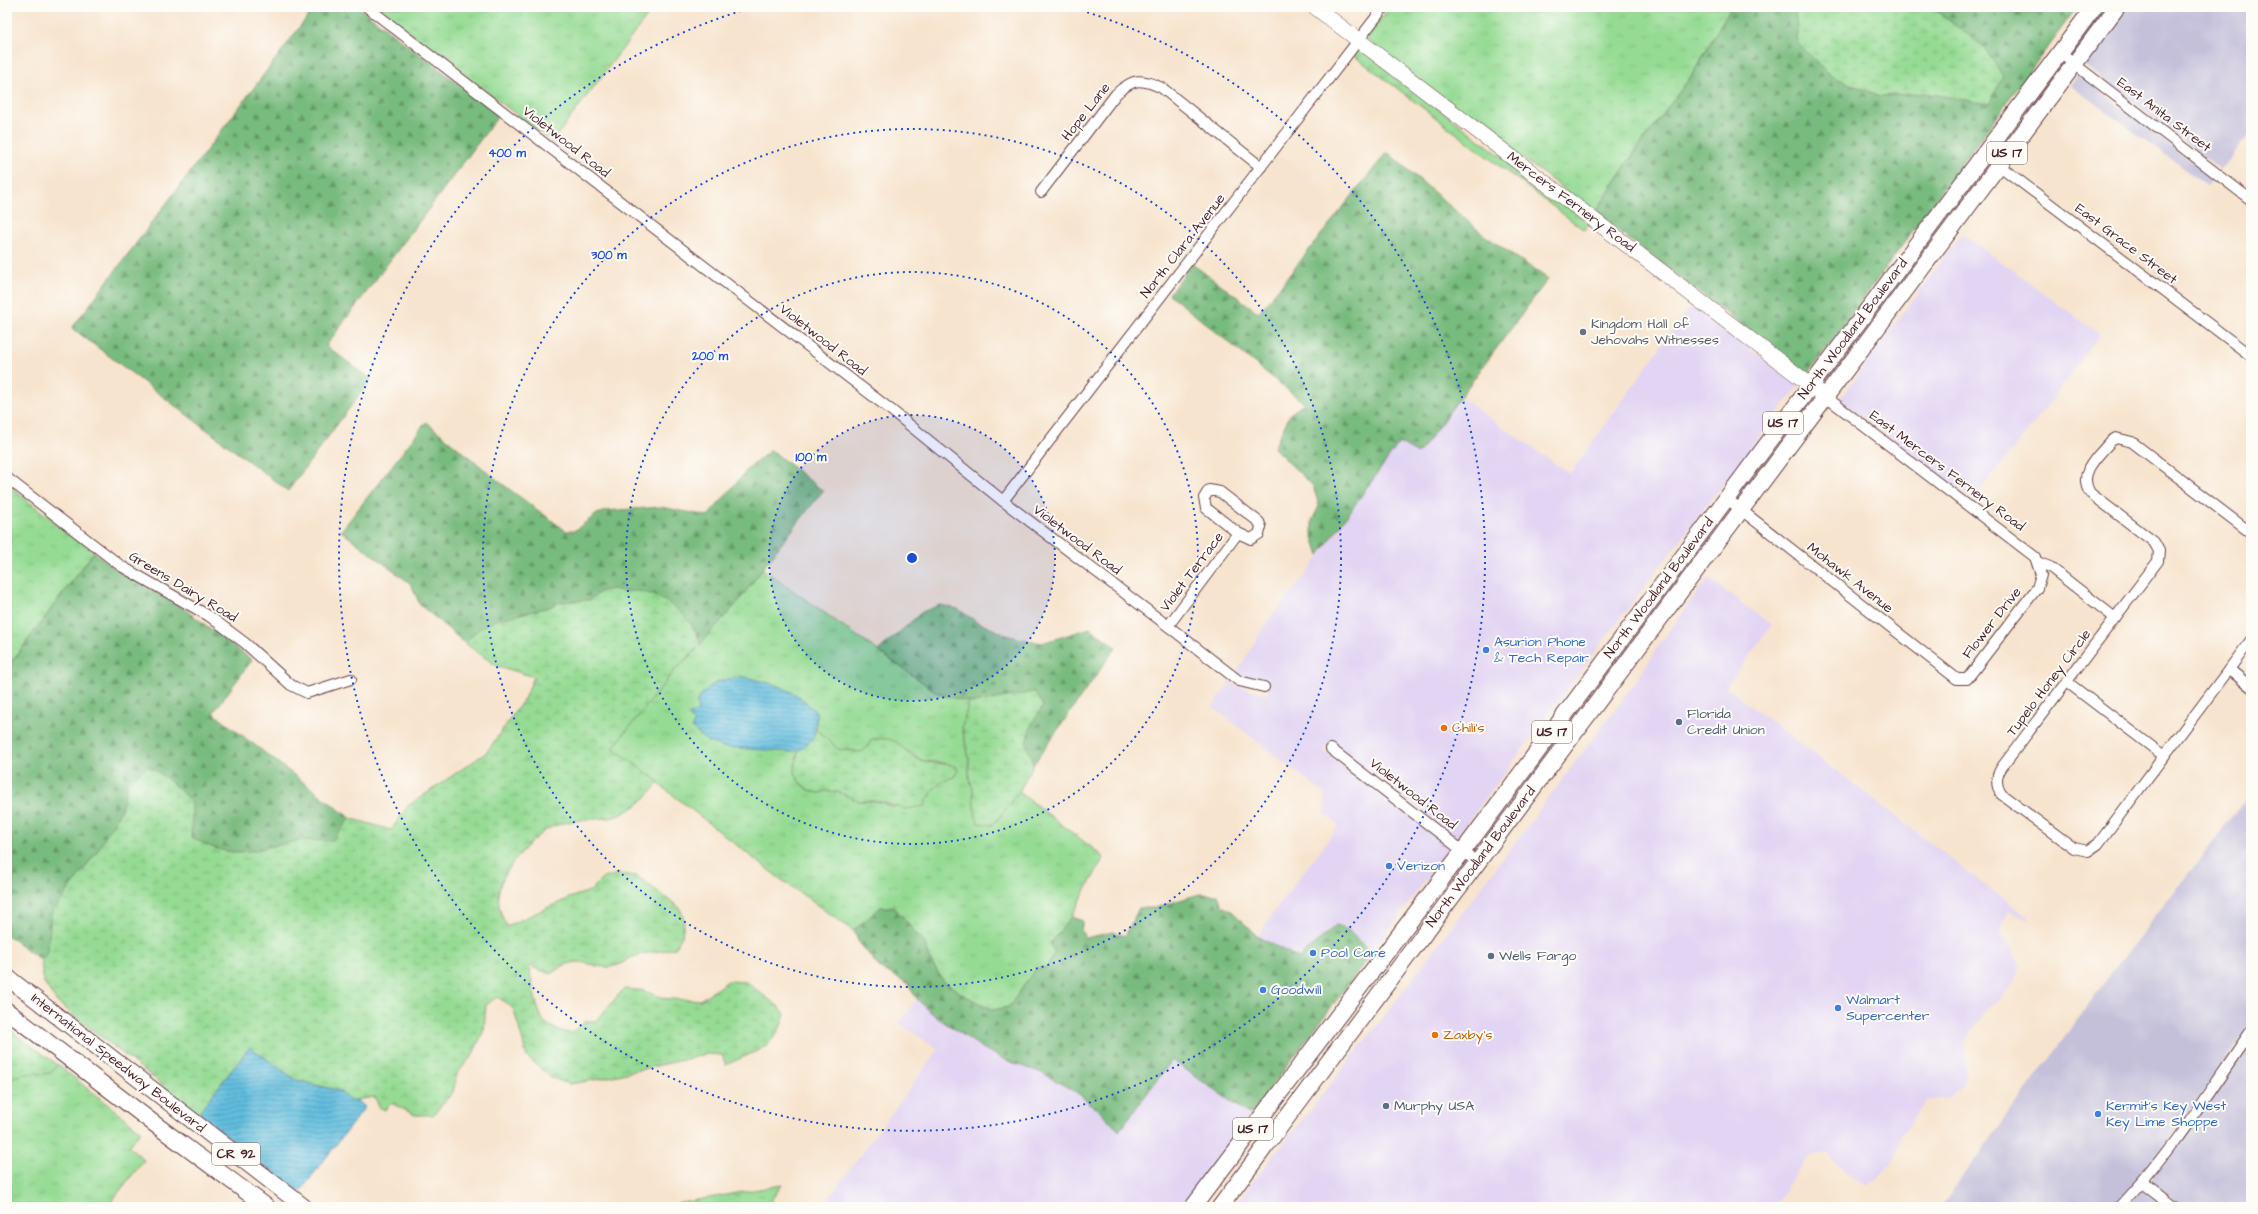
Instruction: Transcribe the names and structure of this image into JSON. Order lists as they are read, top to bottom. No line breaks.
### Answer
{"streets":{"main road":["US 17","North Woodland Boulevard","International Speedway Boulevard","CR 92"],"street":["Hope Lane","East Anita Street","Violetwood Road","Mercers Fernery Road","East Grace Street","North Clara Avenue","East Mercers Fernery Road","Violet Terrace","Mohawk Avenue","Greens Dairy Road","Flower Drive","Tupelo Honey Circle"]},"crossings":[["Hope Lane","North Clara Avenue"],["East Anita Street","North Woodland Boulevard"],["Violetwood Road","North Clara Avenue"],["Violetwood Road","North Woodland Boulevard"],["Violetwood Road","Violet Terrace"],["Mercers Fernery Road","North Clara Avenue"],["Mercers Fernery Road","North Woodland Boulevard"],["Mercers Fernery Road","East Mercers Fernery Road"],["East Grace Street","North Woodland Boulevard"],["North Woodland Boulevard","East Mercers Fernery Road"],["North Woodland Boulevard","Mohawk Avenue"],["East Mercers Fernery Road","Flower Drive"],["Mohawk Avenue","Flower Drive"]],"places":["Kingdom Hall of Jehovahs Witnesses","Asurion Phone & Tech Repair","Florida Credit Union","Chili's","Verizon","Pool Care","Wells Fargo","Goodwill","Walmart Supercenter","Zaxby's","Murphy USA","Kermit's Key West Key Lime Shoppe"],"rings":["400 m","300 m","200 m","100 m"]}
